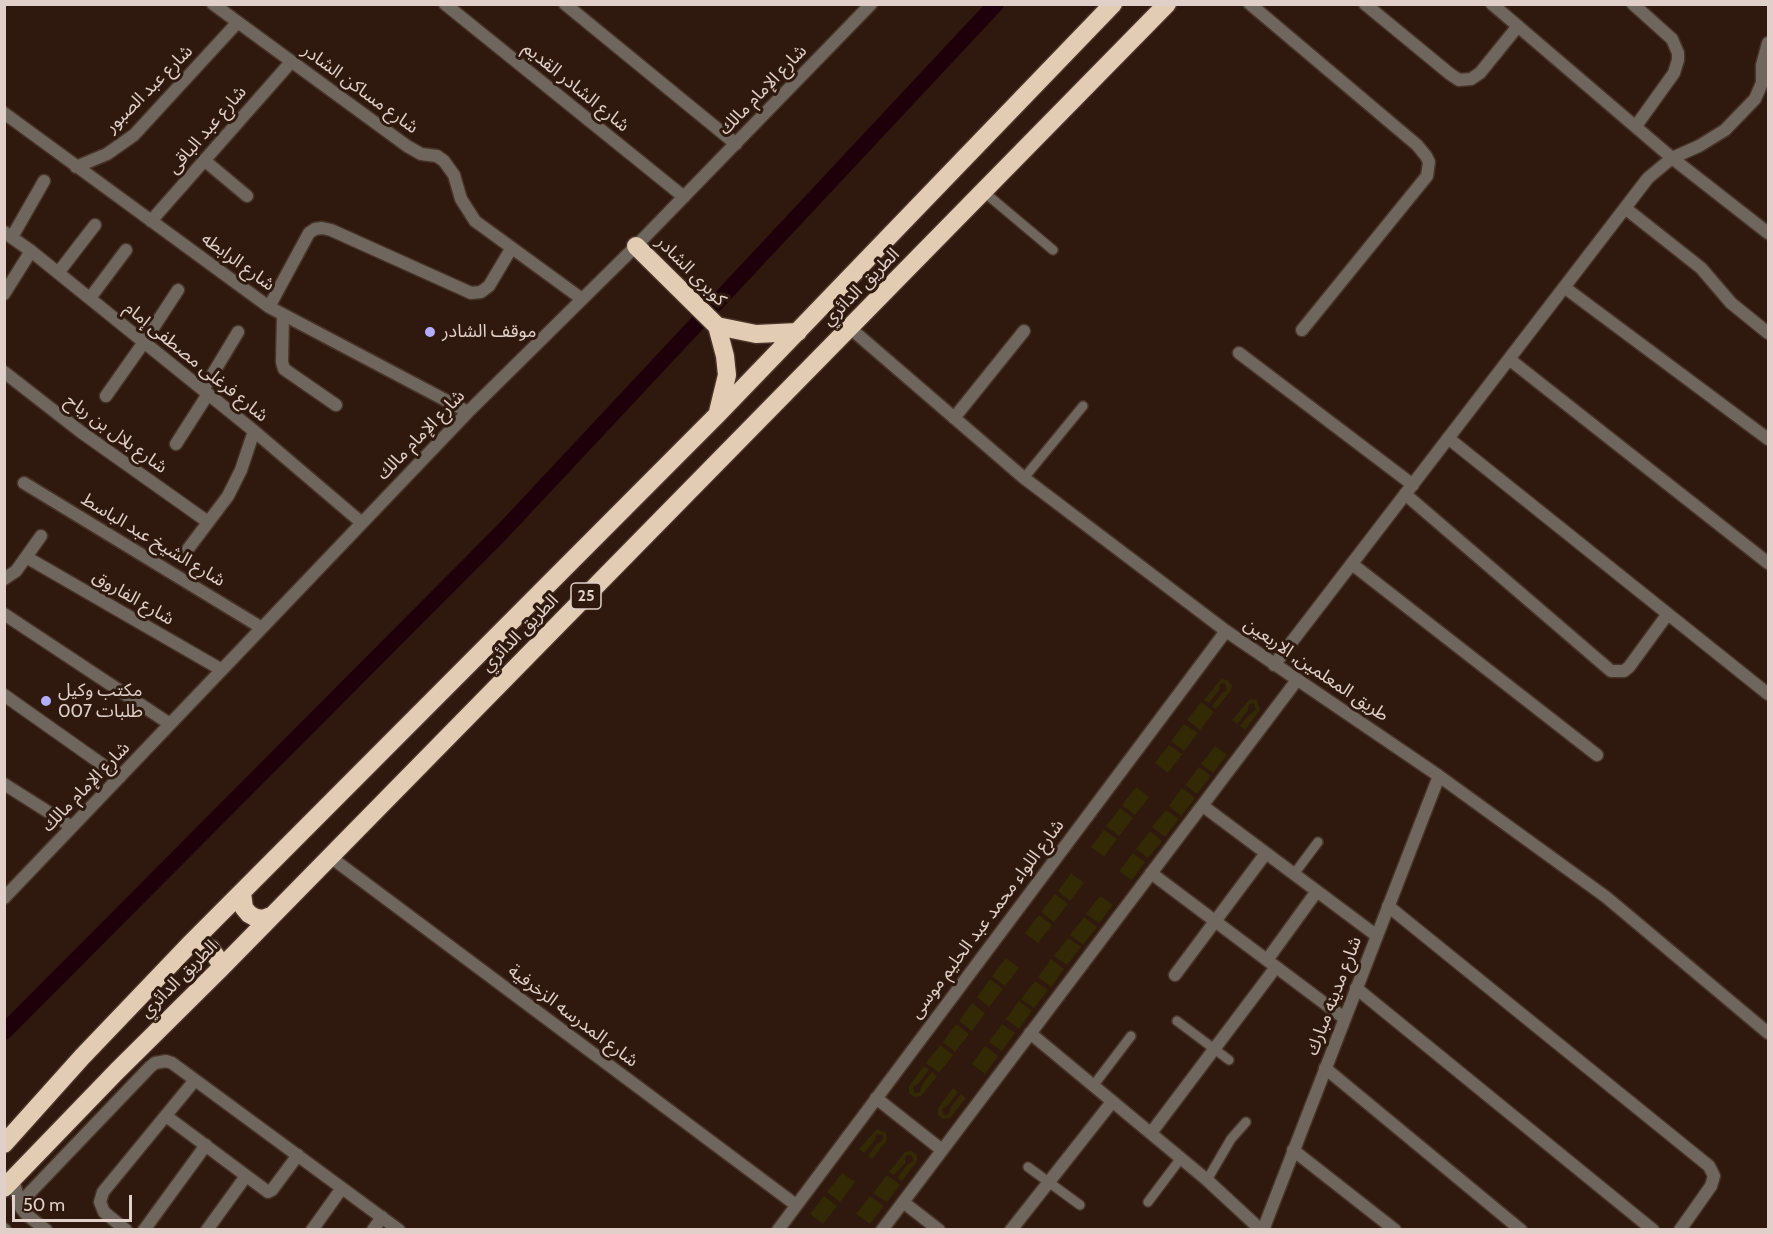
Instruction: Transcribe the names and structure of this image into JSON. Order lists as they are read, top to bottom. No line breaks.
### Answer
{"streets":{"highway":["كوبرى الشادر","الطريق الدائري","25"],"street":["شارع الشادر القديم","شارع عبد الصبور","شارع مساكن الشادر","شارع الإمام مالك","شارع عبد الباقى","شارع الرابطه","شارع فرغلى مصطفى إمام","شارع بلال بن رباح","شارع الشيخ عبد الباسط","شارع الفاروق","طريق المعلمين, الاربعين","شارع اللواء محمد عبد الحليم موسى","شارع مدينه مبارك","شارع المدرسه الزخرفية"]},"crossings":[["شارع الشادر القديم","شارع الإمام مالك"],["شارع عبد الصبور","شارع مساكن الشادر"],["شارع عبد الصبور","شارع الرابطه"],["شارع مساكن الشادر","شارع الإمام مالك"],["شارع مساكن الشادر","شارع عبد الباقى"],["شارع الإمام مالك","شارع الرابطه"],["شارع الإمام مالك","كوبرى الشادر"],["شارع الإمام مالك","شارع فرغلى مصطفى إمام"],["شارع الإمام مالك","شارع الشيخ عبد الباسط"],["شارع الإمام مالك","شارع الفاروق"],["شارع عبد الباقى","شارع الرابطه"],["كوبرى الشادر","الطريق الدائري"],["الطريق الدائري","طريق المعلمين, الاربعين"],["الطريق الدائري","شارع المدرسه الزخرفية"],["طريق المعلمين, الاربعين","شارع اللواء محمد عبد الحليم موسى"],["طريق المعلمين, الاربعين","شارع مدينه مبارك"],["شارع اللواء محمد عبد الحليم موسى","شارع المدرسه الزخرفية"]],"places":["موقف الشادر","مكتب وكيل طلبات 007"],"scale_bar":"50 m"}
